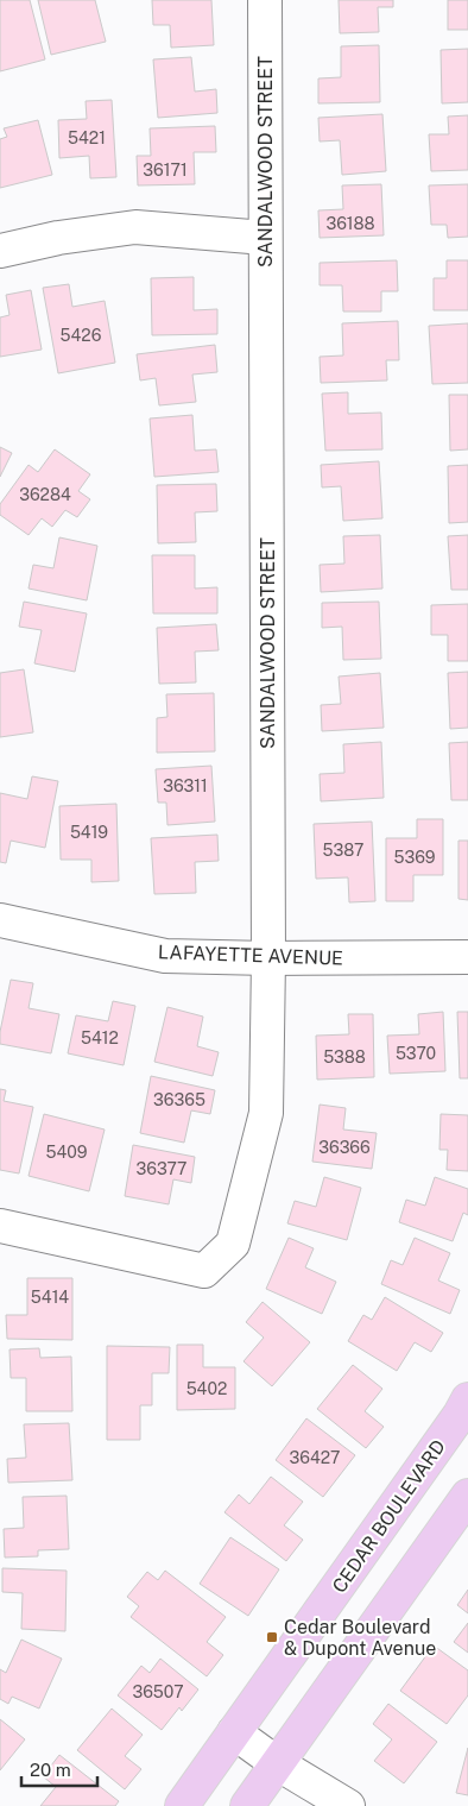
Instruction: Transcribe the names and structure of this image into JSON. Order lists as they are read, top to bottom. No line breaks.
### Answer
{"streets":{"main road":["CEDAR BOULEVARD"],"street":["SANDALWOOD STREET","LAFAYETTE AVENUE"]},"crossings":[["SANDALWOOD STREET","LAFAYETTE AVENUE"]],"places":{"transit":["Cedar Boulevard & Dupont Avenue"]},"house_numbers":["5421","36171","36188","5426","36284","36311","5419","5387","5369","5412","5370","5388","36365","36366","5409","36377","5414","5402","36427","36507"],"scale_bar":"20 m"}
